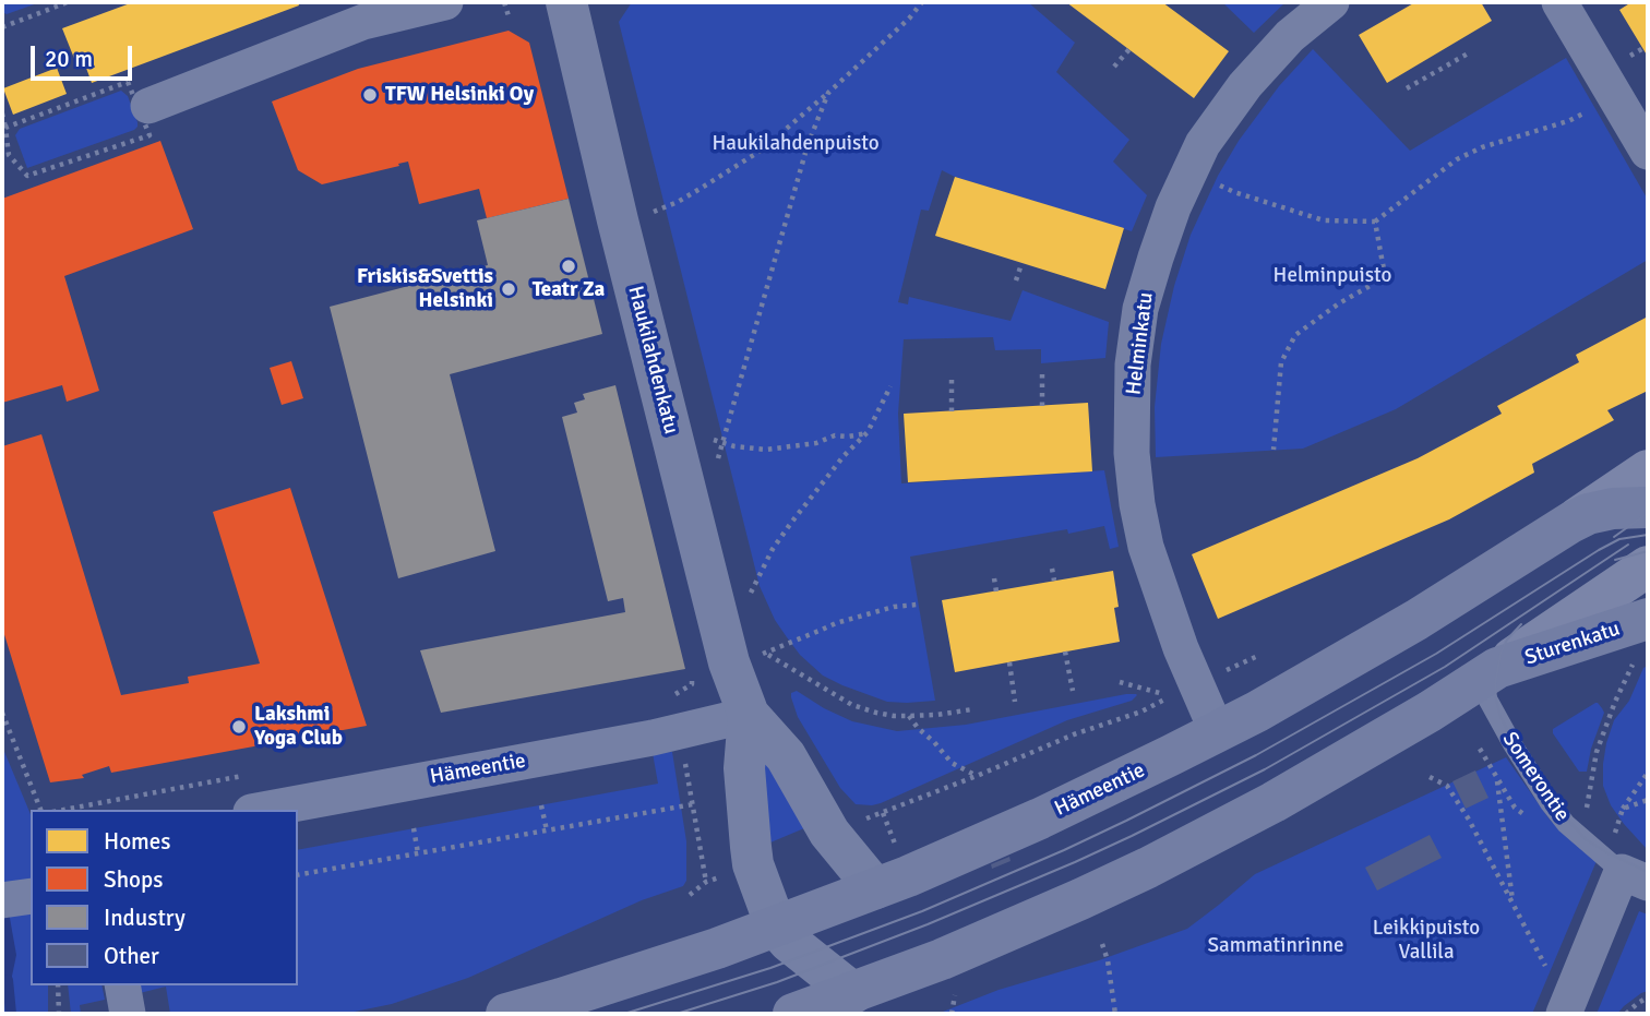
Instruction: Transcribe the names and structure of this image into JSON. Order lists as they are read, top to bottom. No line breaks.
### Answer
{"streets":{"main road":["Sturenkatu","Hämeentie"],"street":["Helminkatu","Haukilahdenkatu"],"lane":["Somerontie"]},"crossings":[["Helminkatu","Hämeentie"],["Haukilahdenkatu","Hämeentie"],["Sturenkatu","Somerontie"]],"parks":["Haukilahdenpuisto","Helminpuisto","Leikkipuisto Vallila","Sammatinrinne"],"places":["TFW Helsinki Oy","Teatr Za","Friskis&Svettis Helsinki","Lakshmi Yoga Club"],"legend":["Homes","Shops","Industry","Other"],"scale_bar":"20 m"}
